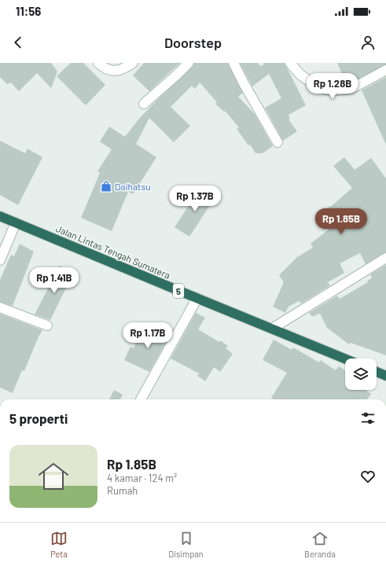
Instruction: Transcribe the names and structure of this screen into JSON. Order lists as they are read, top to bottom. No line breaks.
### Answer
{"streets":{"highway":["Jalan Lintas Tengah Sumatera","5"]},"places":{"shop":["Daihatsu"]},"page":{"status":"11:56","header":"Doorstep","price":["Rp 1.28B","Rp 1.37B","Rp 1.85B","Rp 1.41B","Rp 1.17B"],"heading":"5 properti","list":[{"name":"Rp 1.85B","note":"4 kamar · 124 m² · Rumah"}],"tabs":["Peta","Disimpan","Beranda"]}}
